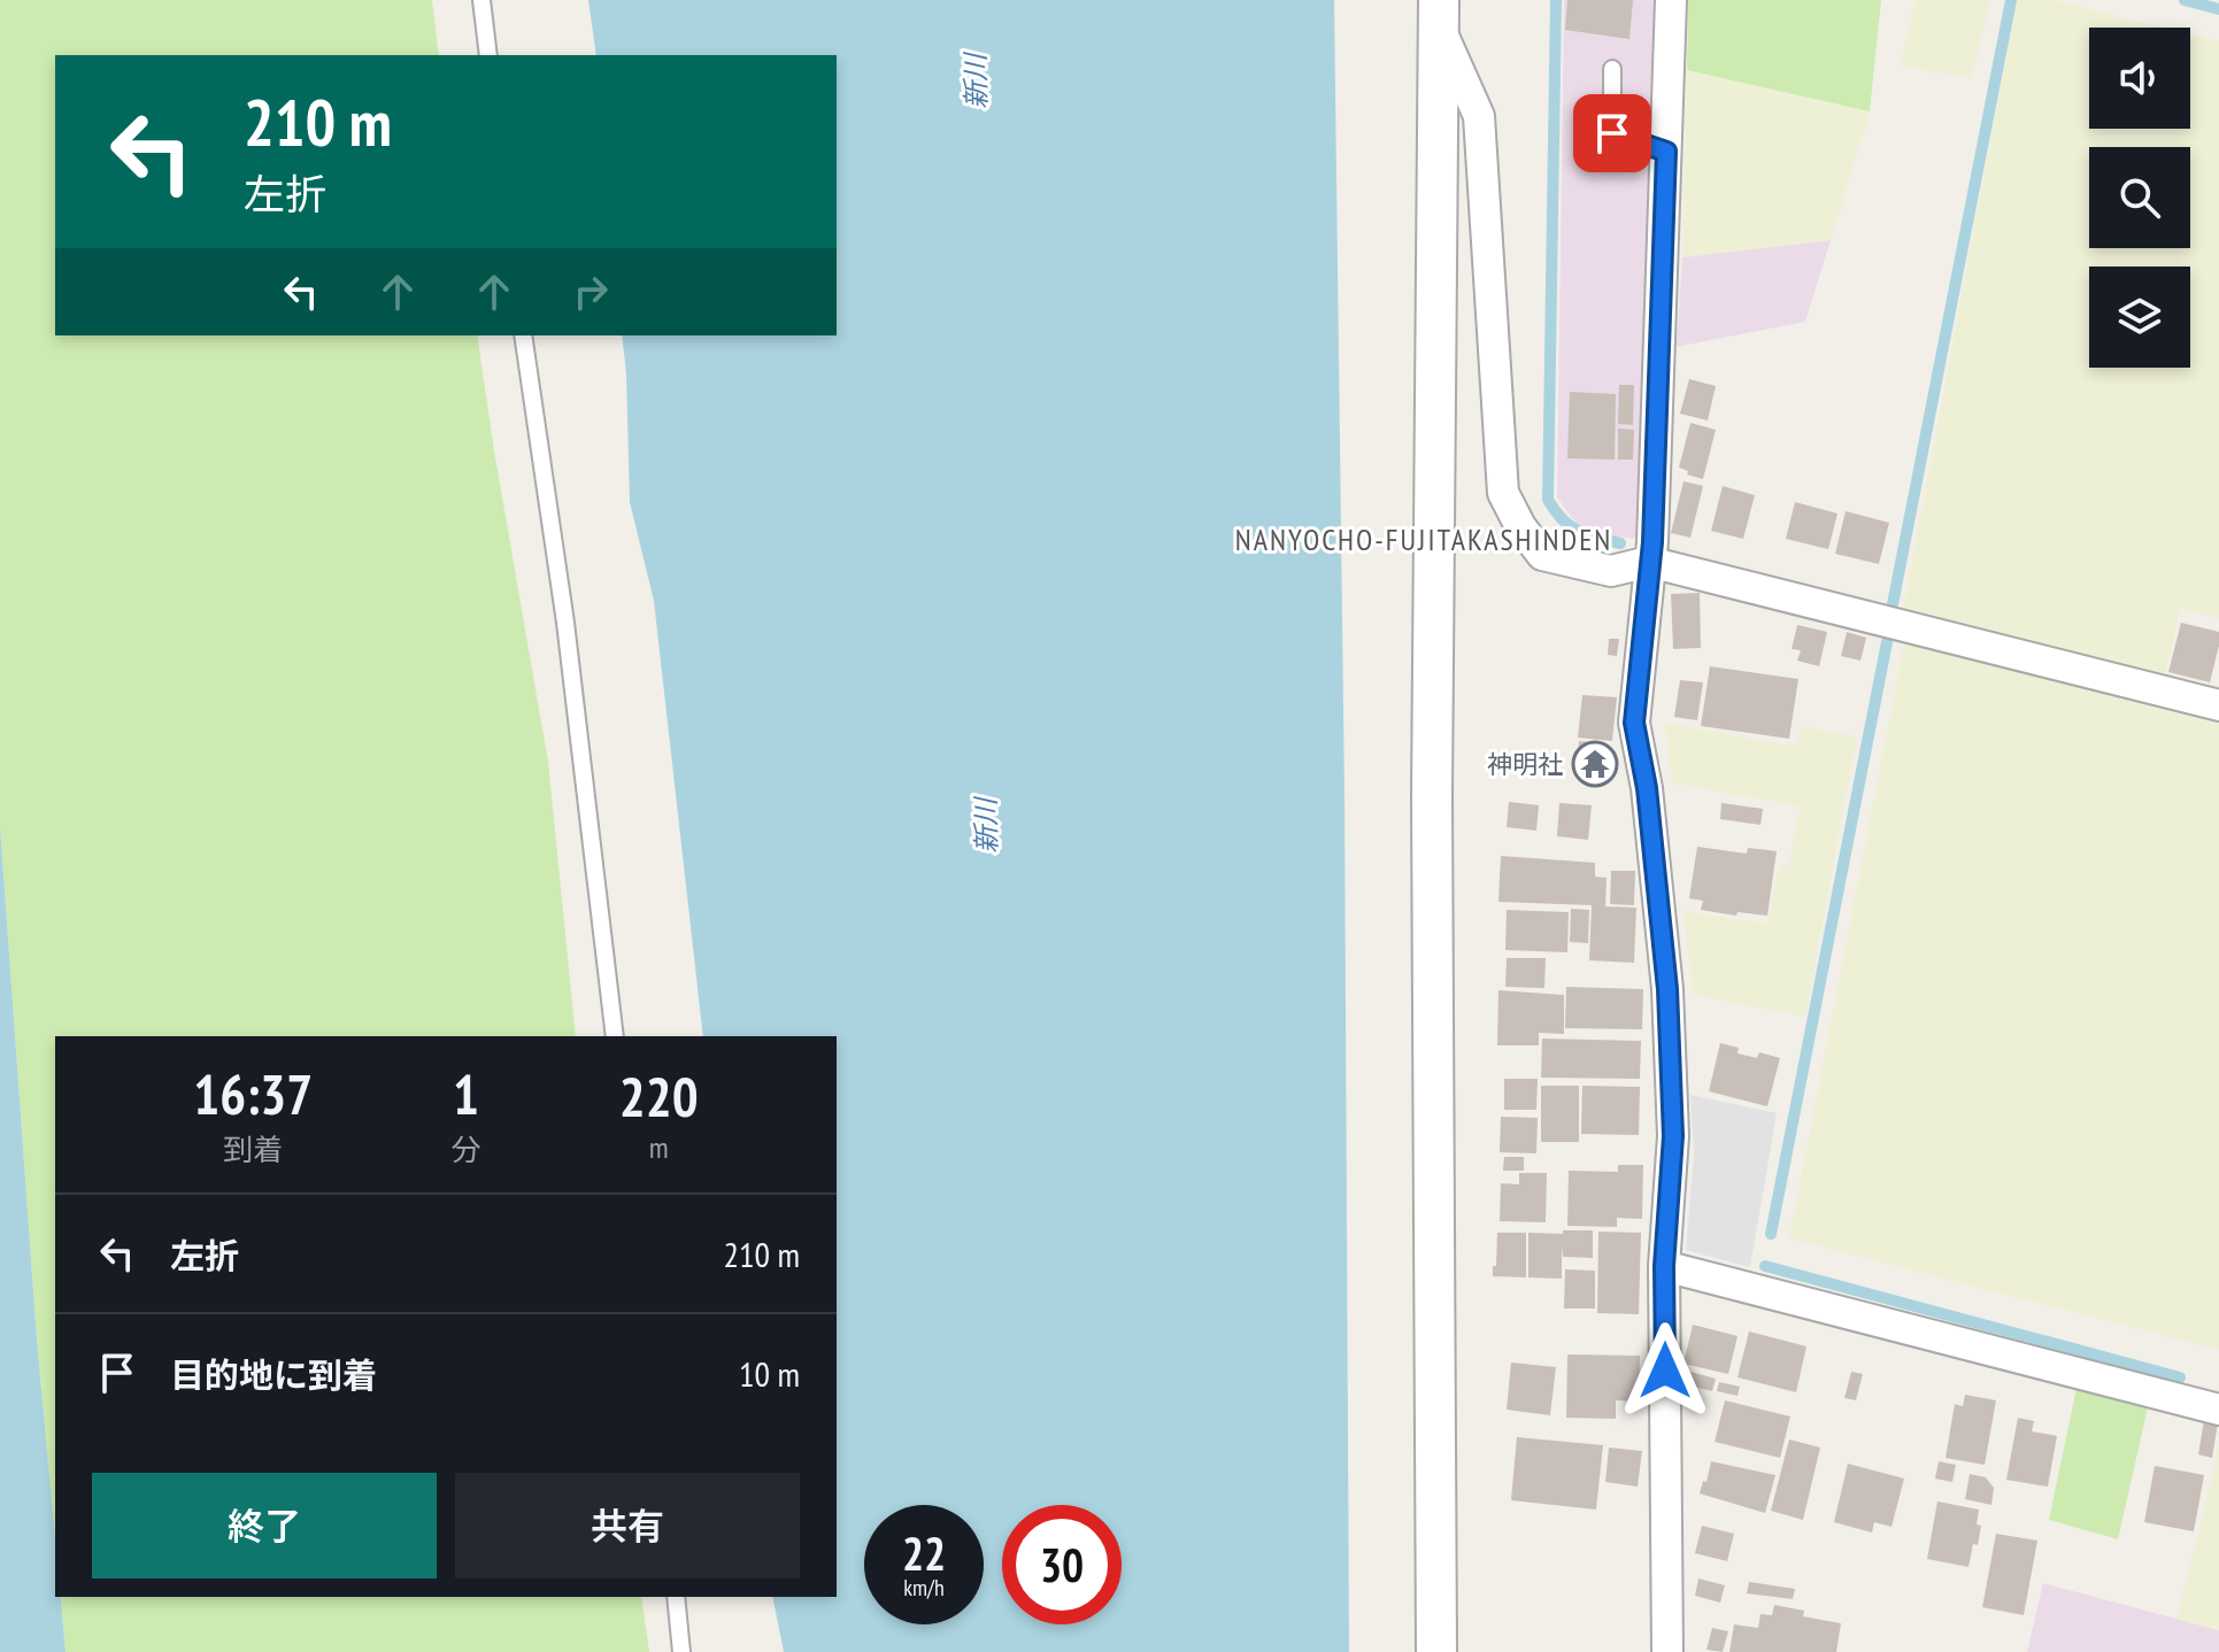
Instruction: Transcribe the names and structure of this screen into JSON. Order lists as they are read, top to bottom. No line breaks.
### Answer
{"districts":["NANYOCHO-FUJITAKASHINDEN"],"water":["新川"],"places":{"temple":["神明社"]},"page":{"turn":["210 m","左折"],"eta":["16:37","到着","1","分","220","m"],"list":[{"name":"左折","value":"210 m"},{"name":"目的地に到着","value":"10 m"}],"buttons":["終了","共有"],"speed":"22 km/h","limit":"30"}}
